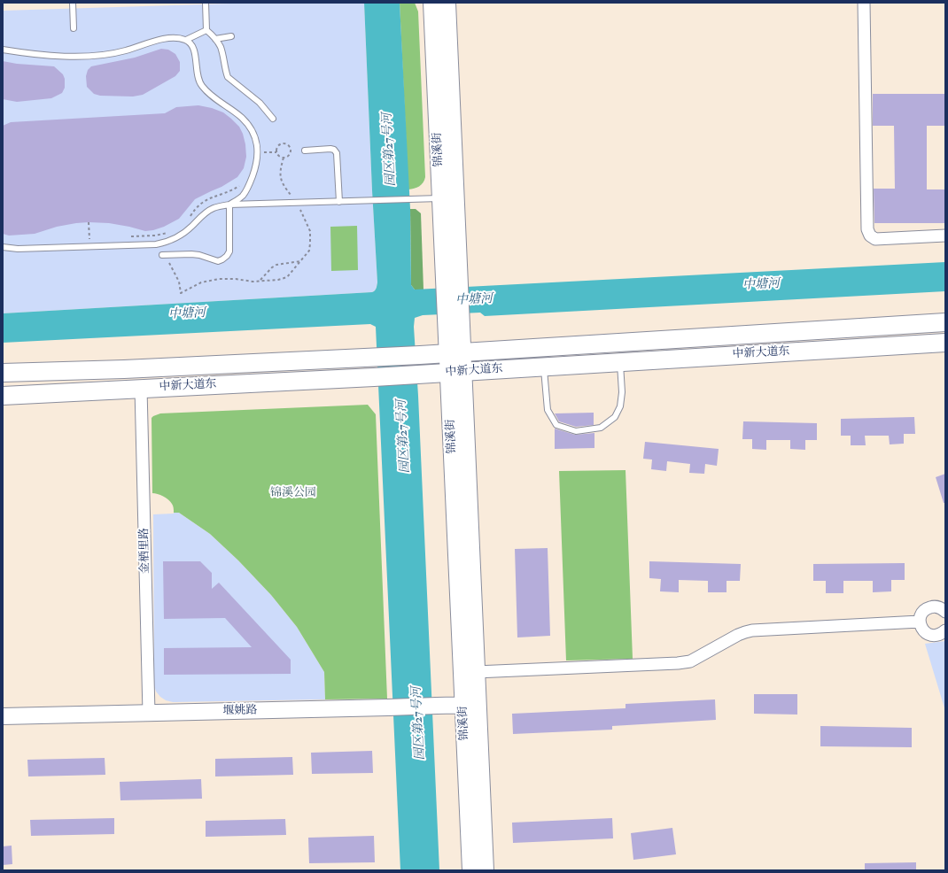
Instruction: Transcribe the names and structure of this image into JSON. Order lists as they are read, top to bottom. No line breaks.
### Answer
{"streets":{"main road":["锦溪街","中新大道东","堰姚路"],"street":["金栖里路"]},"crossings":[["锦溪街","中新大道东"],["锦溪街","堰姚路"],["中新大道东","金栖里路"],["金栖里路","堰姚路"]],"water":["园区第27号河","中塘河"],"parks":["锦溪公园"]}
